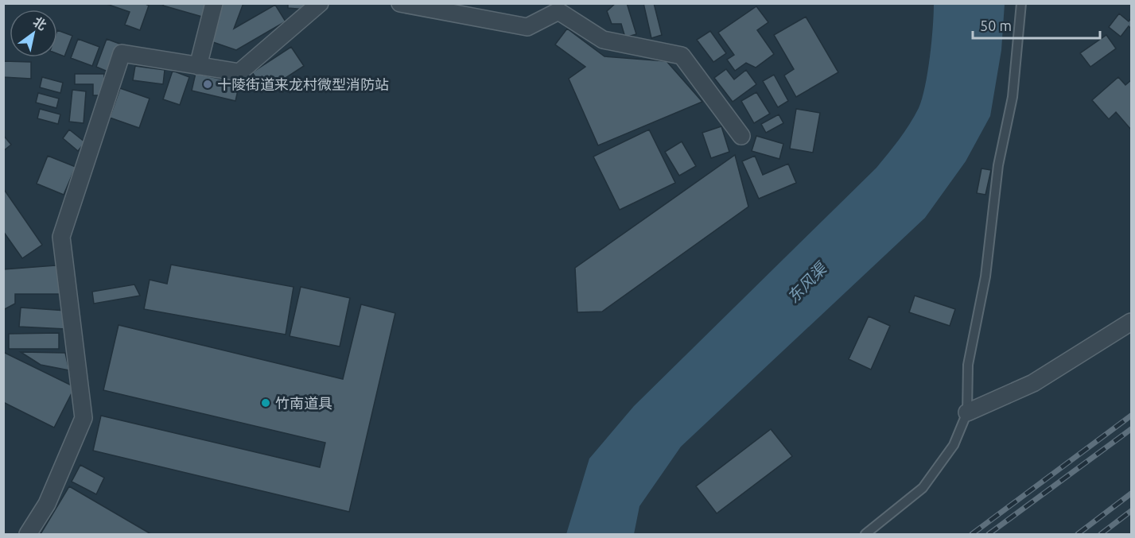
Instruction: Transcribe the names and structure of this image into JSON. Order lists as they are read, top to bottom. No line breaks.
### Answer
{"water":["东风渠"],"places":["十陵街道来龙村微型消防站","竹南道具"],"scale_bar":"50 m","north":"top right"}
